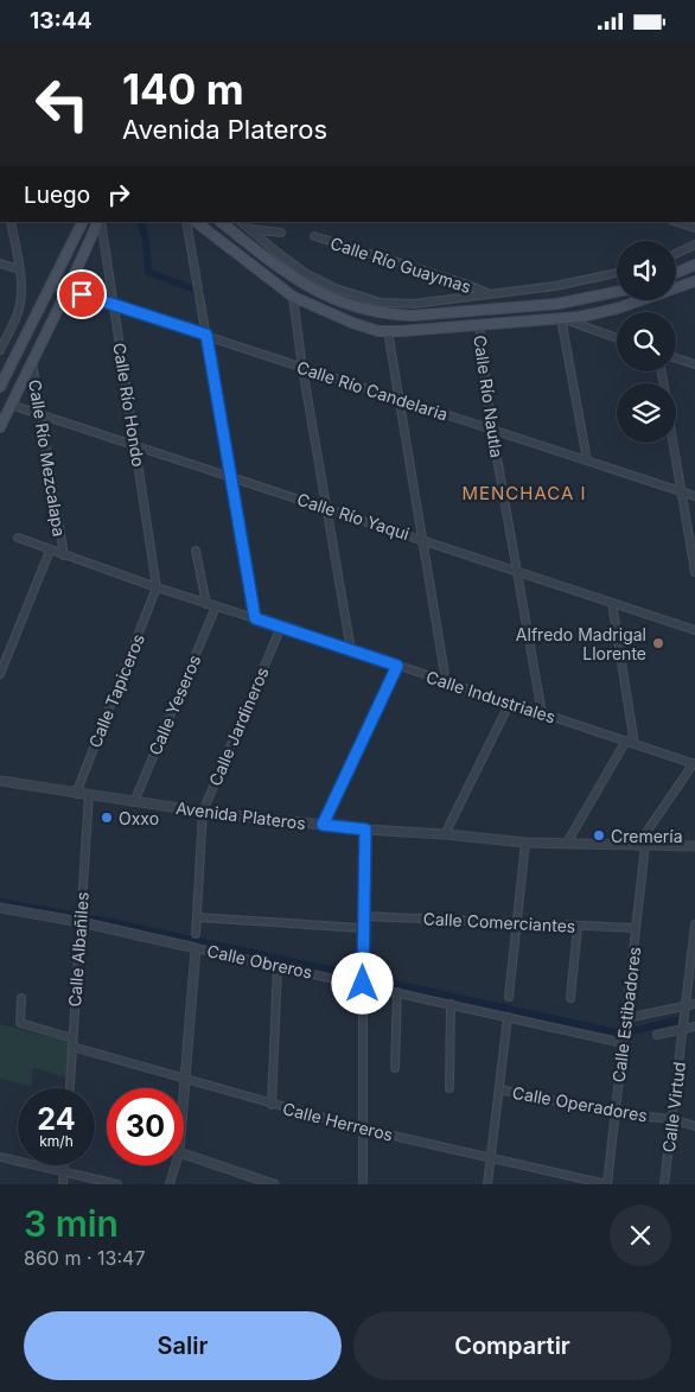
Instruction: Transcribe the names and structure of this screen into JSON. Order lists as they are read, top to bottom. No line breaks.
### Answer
{"streets":{"street":["Calle Río Guaymas","Calle Río Candelaria","Calle Río Nautla","Calle Río Hondo","Calle Río Mezcalapa","Calle Río Yaqui","Calle Tapiceros","Calle Industriales","Calle Yeseros","Calle Jardineros","Avenida Plateros","Calle Comerciantes","Calle Albañiles","Calle Obreros","Calle Estibadores","Calle Operadores","Calle Virtud","Calle Herreros"]},"crossings":[["Calle Río Candelaria","Calle Río Nautla"],["Calle Río Candelaria","Calle Río Hondo"],["Calle Río Nautla","Calle Río Yaqui"],["Calle Río Nautla","Calle Industriales"],["Calle Río Hondo","Calle Río Yaqui"],["Calle Río Hondo","Calle Tapiceros"],["Calle Río Hondo","Calle Industriales"],["Calle Río Mezcalapa","Calle Río Yaqui"],["Calle Río Mezcalapa","Calle Industriales"],["Calle Tapiceros","Calle Industriales"],["Calle Tapiceros","Avenida Plateros"],["Calle Industriales","Calle Yeseros"],["Calle Industriales","Calle Jardineros"],["Calle Yeseros","Avenida Plateros"],["Calle Jardineros","Avenida Plateros"],["Avenida Plateros","Calle Albañiles"],["Avenida Plateros","Calle Estibadores"],["Calle Comerciantes","Calle Estibadores"],["Calle Albañiles","Calle Obreros"],["Calle Albañiles","Calle Herreros"],["Calle Obreros","Calle Estibadores"],["Calle Estibadores","Calle Operadores"],["Calle Estibadores","Calle Herreros"],["Calle Operadores","Calle Virtud"]],"districts":["MENCHACA I"],"places":["Alfredo Madrigal Llorente","Oxxo","Cremería"],"page":{"status":"13:44","turn":["140 m","Avenida Plateros"],"then":"Luego","speed":"24 km/h","limit":"30","heading":["3 min","860 m · 13:47"],"buttons":["Salir","Compartir"]}}
